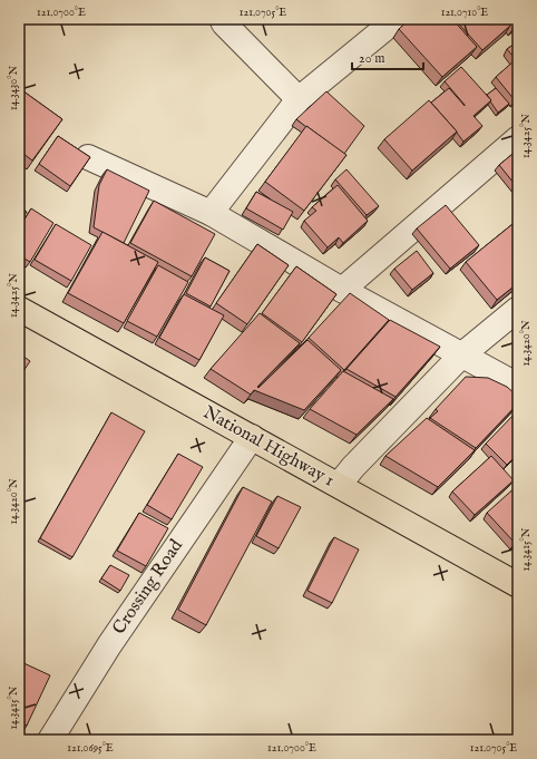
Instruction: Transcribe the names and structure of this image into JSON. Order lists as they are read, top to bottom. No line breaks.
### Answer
{"streets":{"highway":["National Highway 1"],"street":["Crossing Road"]},"crossings":[["National Highway 1","Crossing Road"]],"scale_bar":"20 m","coordinates":["121.0700°E","121.0705°E","121.0710°E","14.3430°N","14.3425°N","14.3420°N","14.3415°N","121.0695°E"]}
